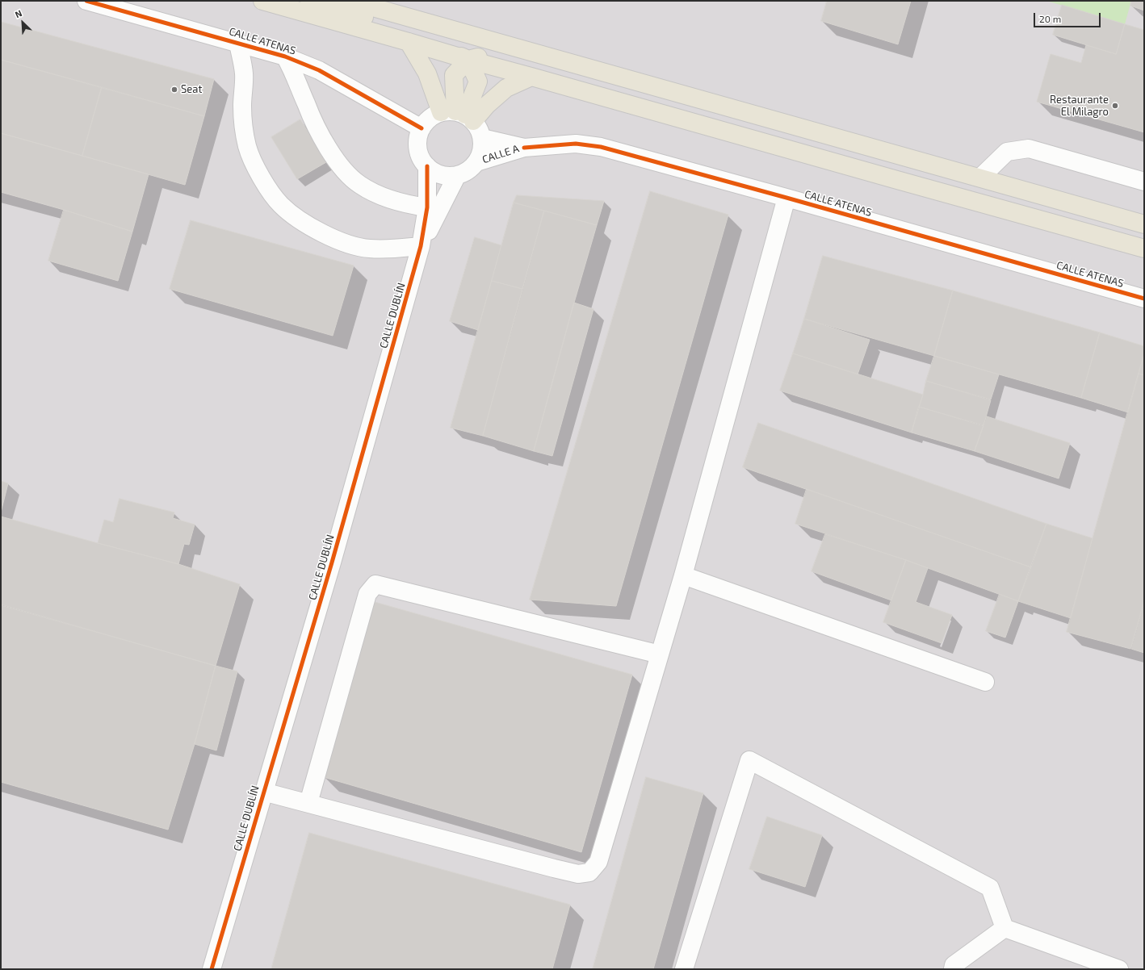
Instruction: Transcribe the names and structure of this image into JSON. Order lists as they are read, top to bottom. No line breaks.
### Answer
{"streets":{"street":["CALLE ATENAS","CALLE A","CALLE DUBLÍN"]},"crossings":[["CALLE ATENAS","CALLE A"],["CALLE ATENAS","CALLE DUBLÍN"],["CALLE A","CALLE DUBLÍN"]],"places":["Seat","Restaurante El Milagro"],"scale_bar":"20 m","north":"top left"}
